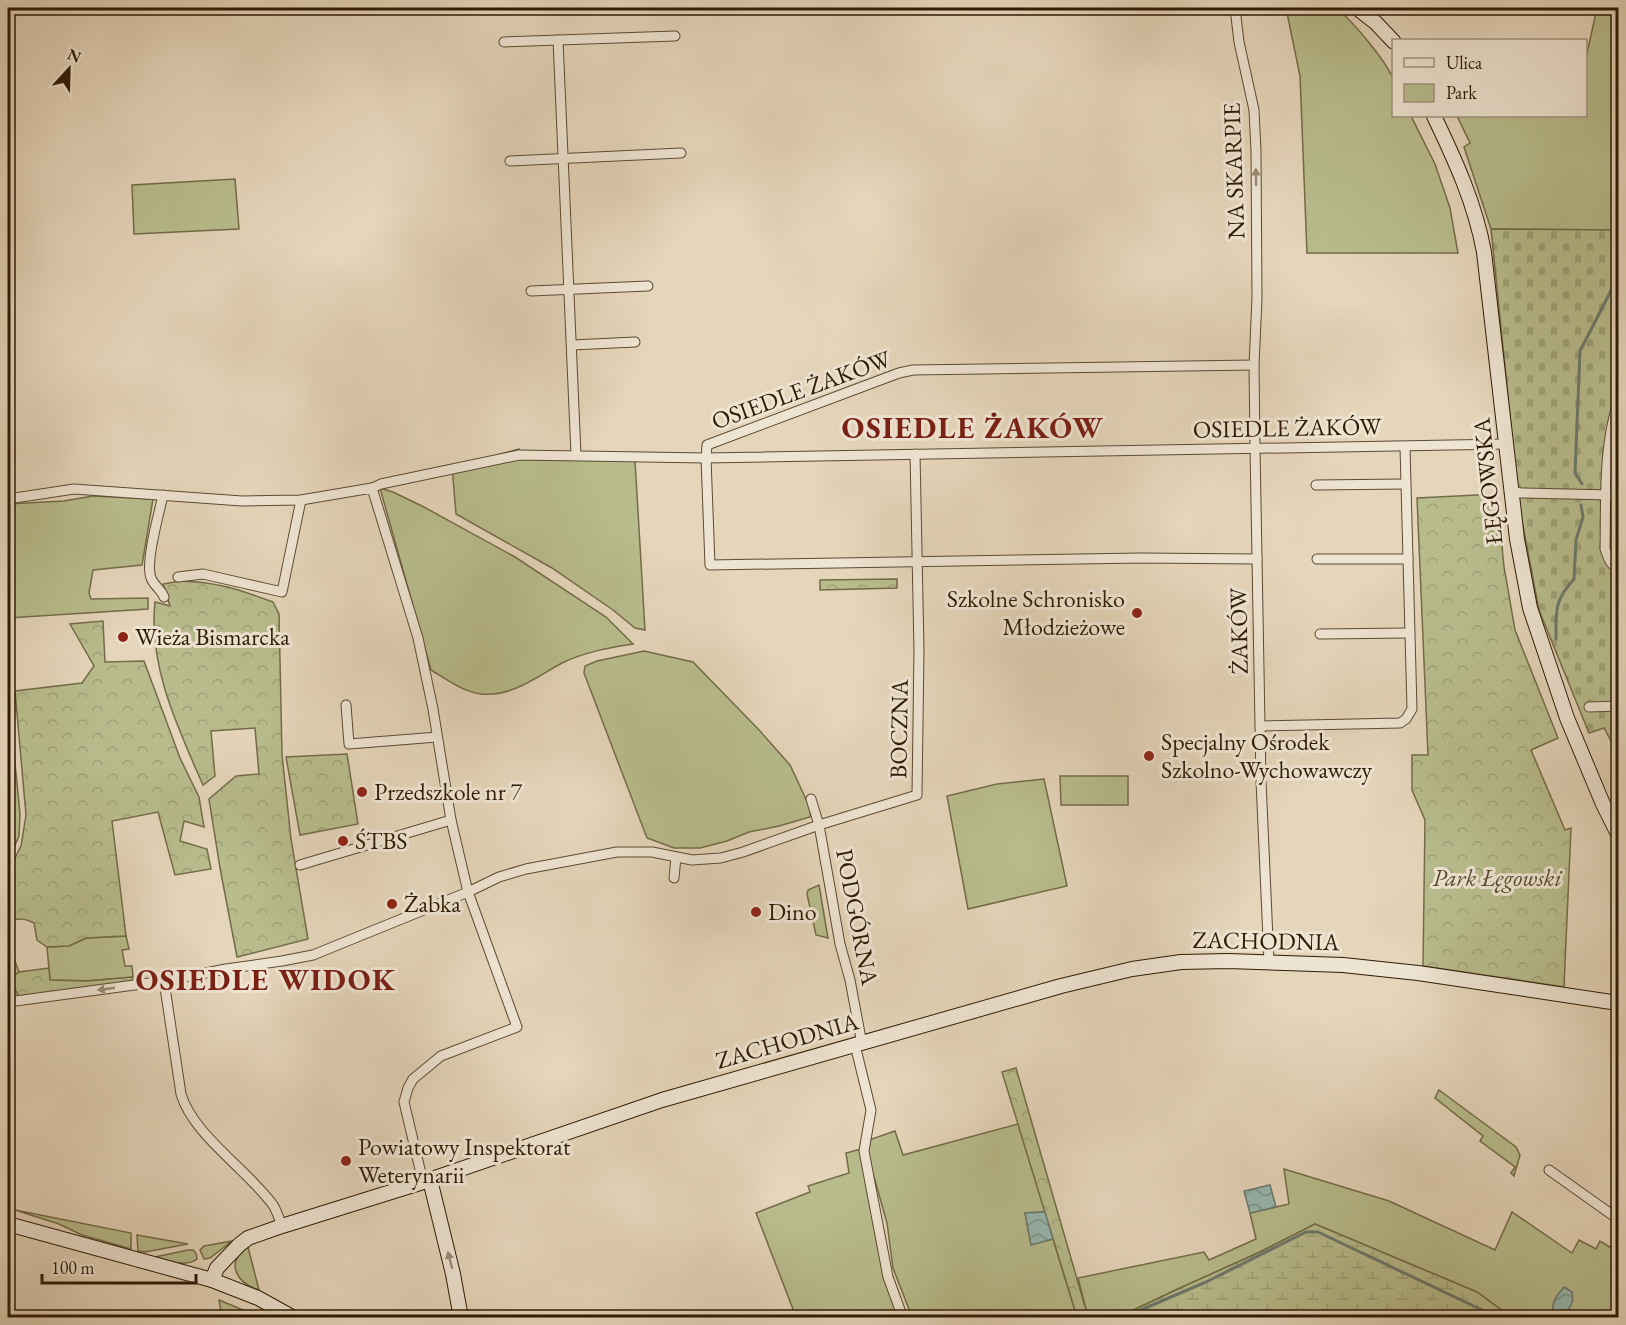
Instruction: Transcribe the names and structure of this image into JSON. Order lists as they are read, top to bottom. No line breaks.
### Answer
{"streets":{"street":["NA SKARPIE","OSIEDLE ŻAKÓW","ŁĘGOWSKA","ŻAKÓW","BOCZNA","PODGÓRNA","ZACHODNIA"]},"crossings":[["NA SKARPIE","ŻAKÓW"],["OSIEDLE ŻAKÓW","ŁĘGOWSKA"],["OSIEDLE ŻAKÓW","ŻAKÓW"],["ŻAKÓW","ZACHODNIA"],["BOCZNA","PODGÓRNA"],["PODGÓRNA","ZACHODNIA"]],"one_way":["NA SKARPIE"],"districts":["OSIEDLE ŻAKÓW","OSIEDLE WIDOK"],"parks":["Park Łęgowski"],"places":["Szkolne Schronisko Młodzieżowe","Wieża Bismarcka","Specjalny Ośrodek Szkolno-Wychowawczy","Przedszkole nr 7","ŚTBS","Żabka","Dino","Powiatowy Inspektorat Weterynarii"],"legend":["Ulica","Park"],"scale_bar":"100 m","north":"top"}
